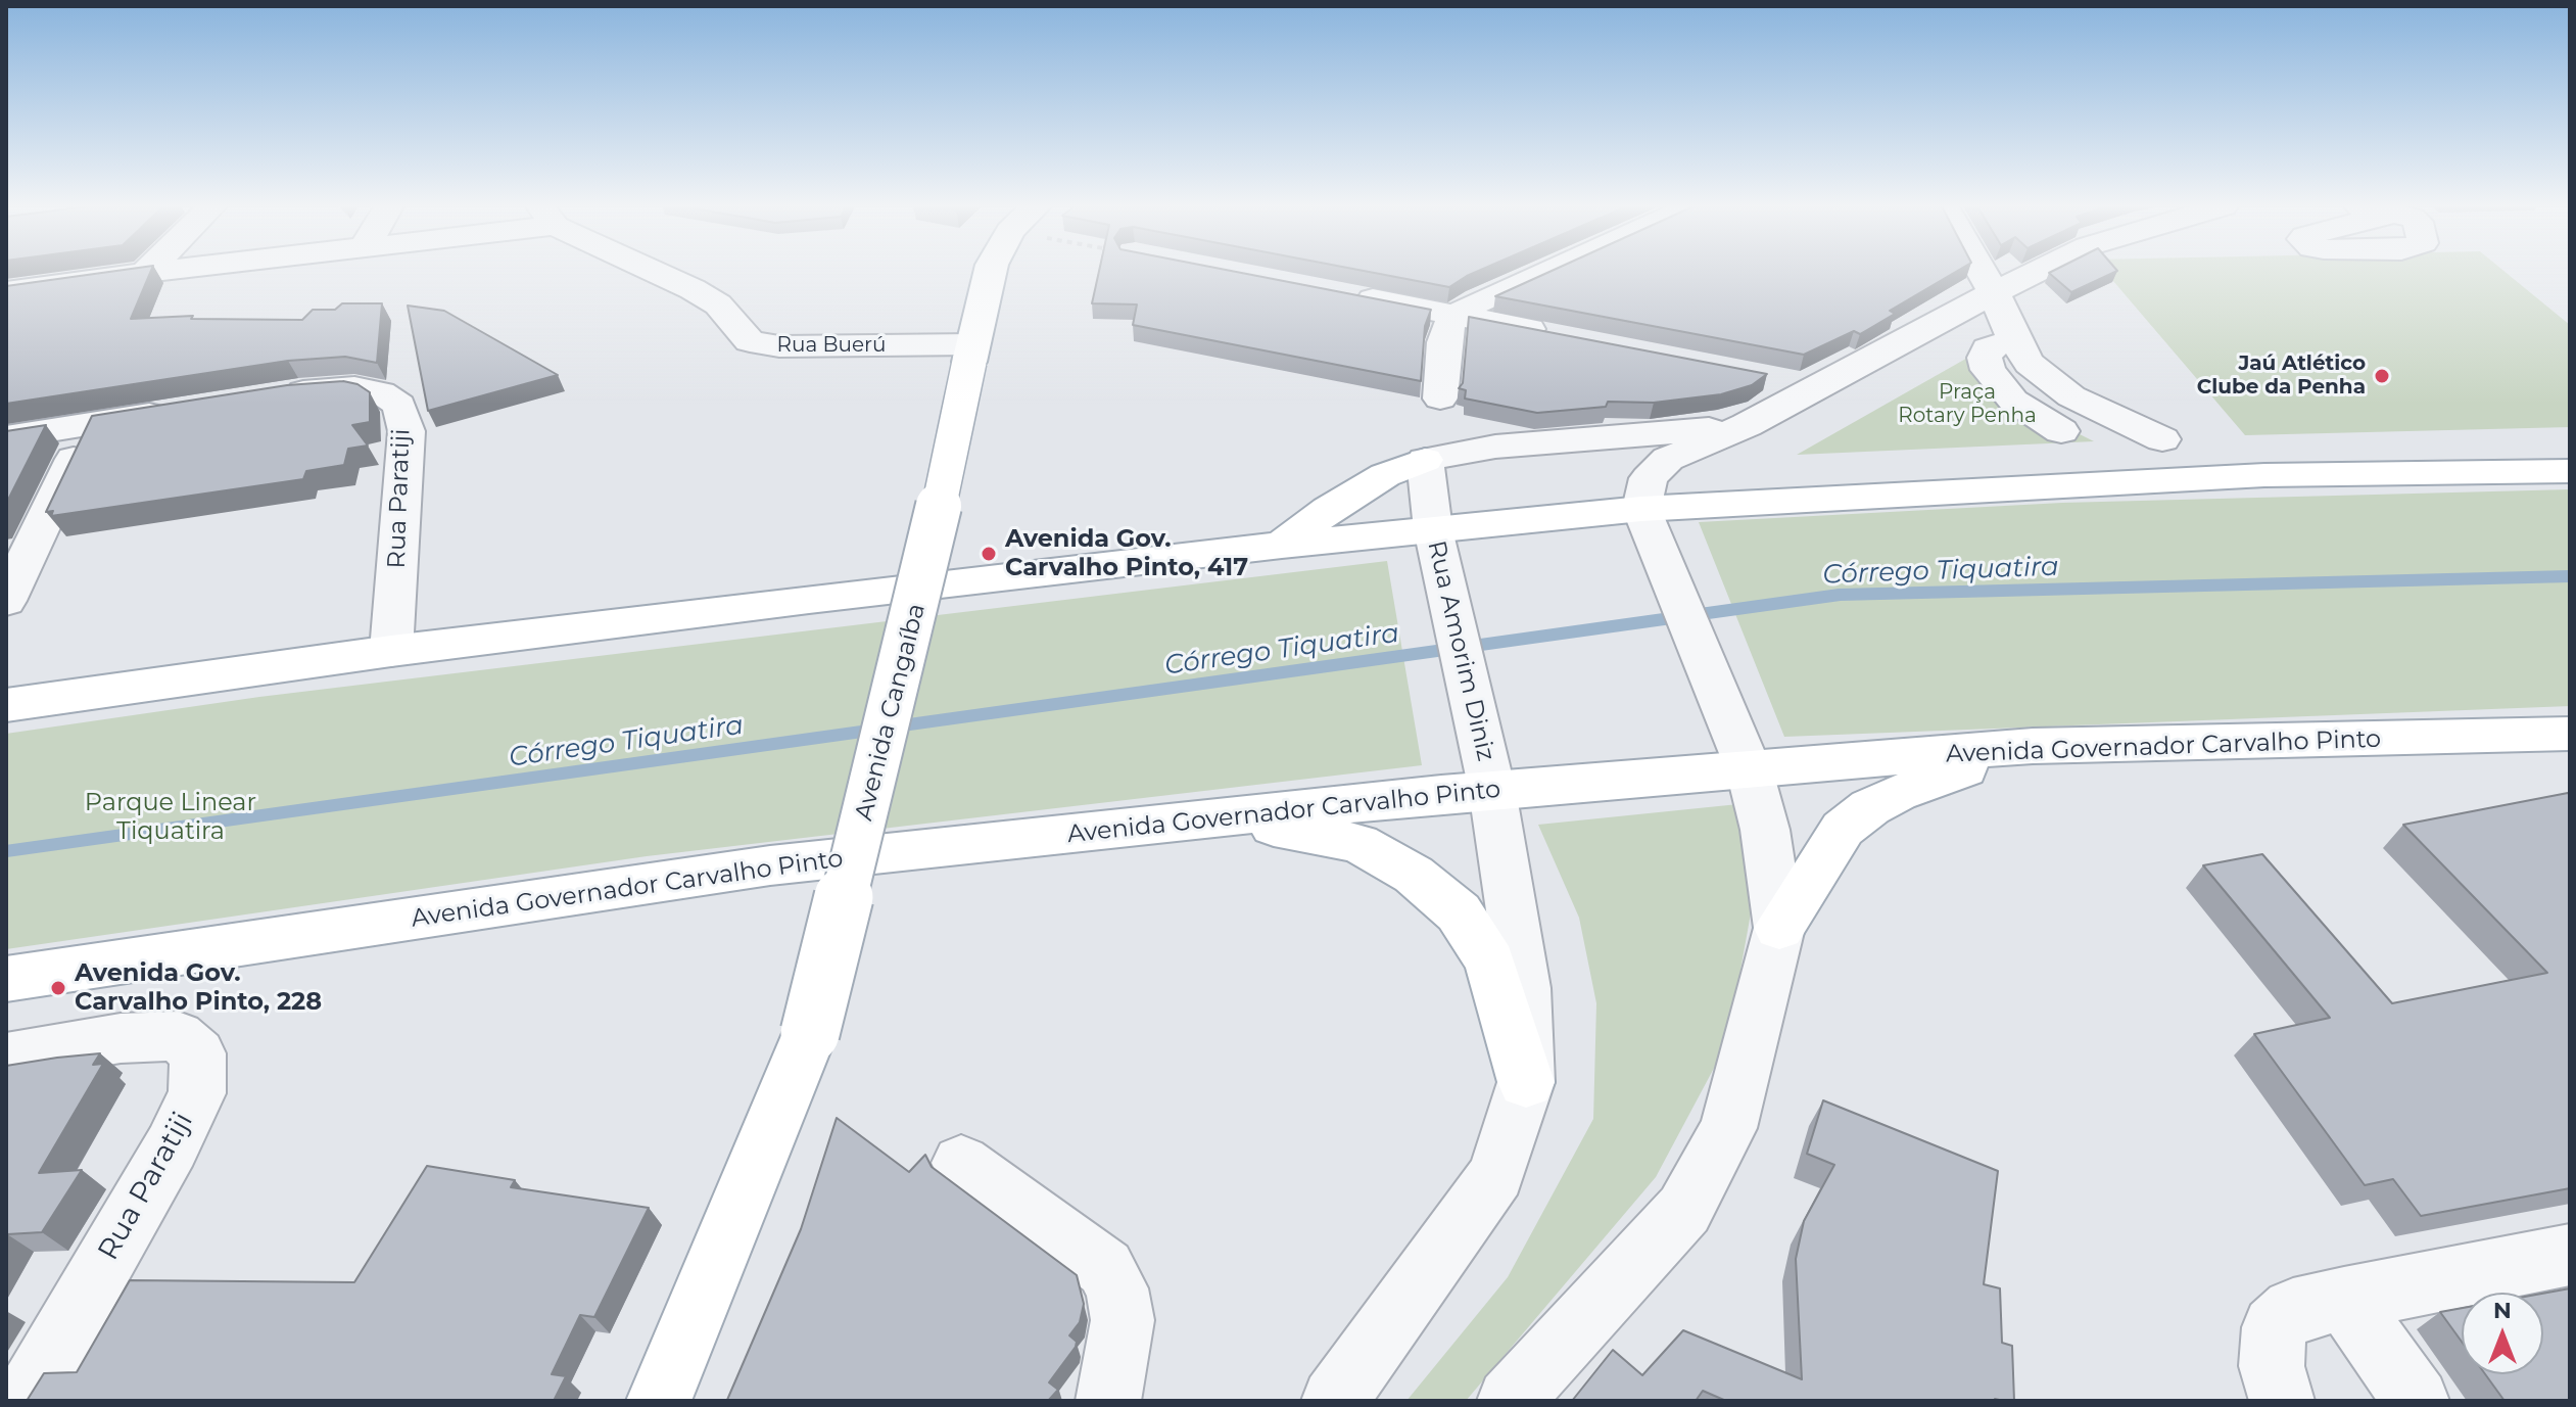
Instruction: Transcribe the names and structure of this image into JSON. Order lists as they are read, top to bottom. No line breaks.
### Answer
{"streets":{"main road":["Avenida Cangaíba","Avenida Governador Carvalho Pinto"],"street":["Rua Buerú","Rua Paratiji","Rua Amorim Diniz"]},"crossings":[["Rua Buerú","Avenida Cangaíba"],["Rua Amorim Diniz","Avenida Governador Carvalho Pinto"]],"water":["Córrego Tiquatira"],"parks":["Praça Rotary Penha","Parque Linear Tiquatira"],"places":["Jaú Atlético Clube da Penha","Avenida Gov. Carvalho Pinto, 417","Avenida Gov. Carvalho Pinto, 228"],"north":"top"}
